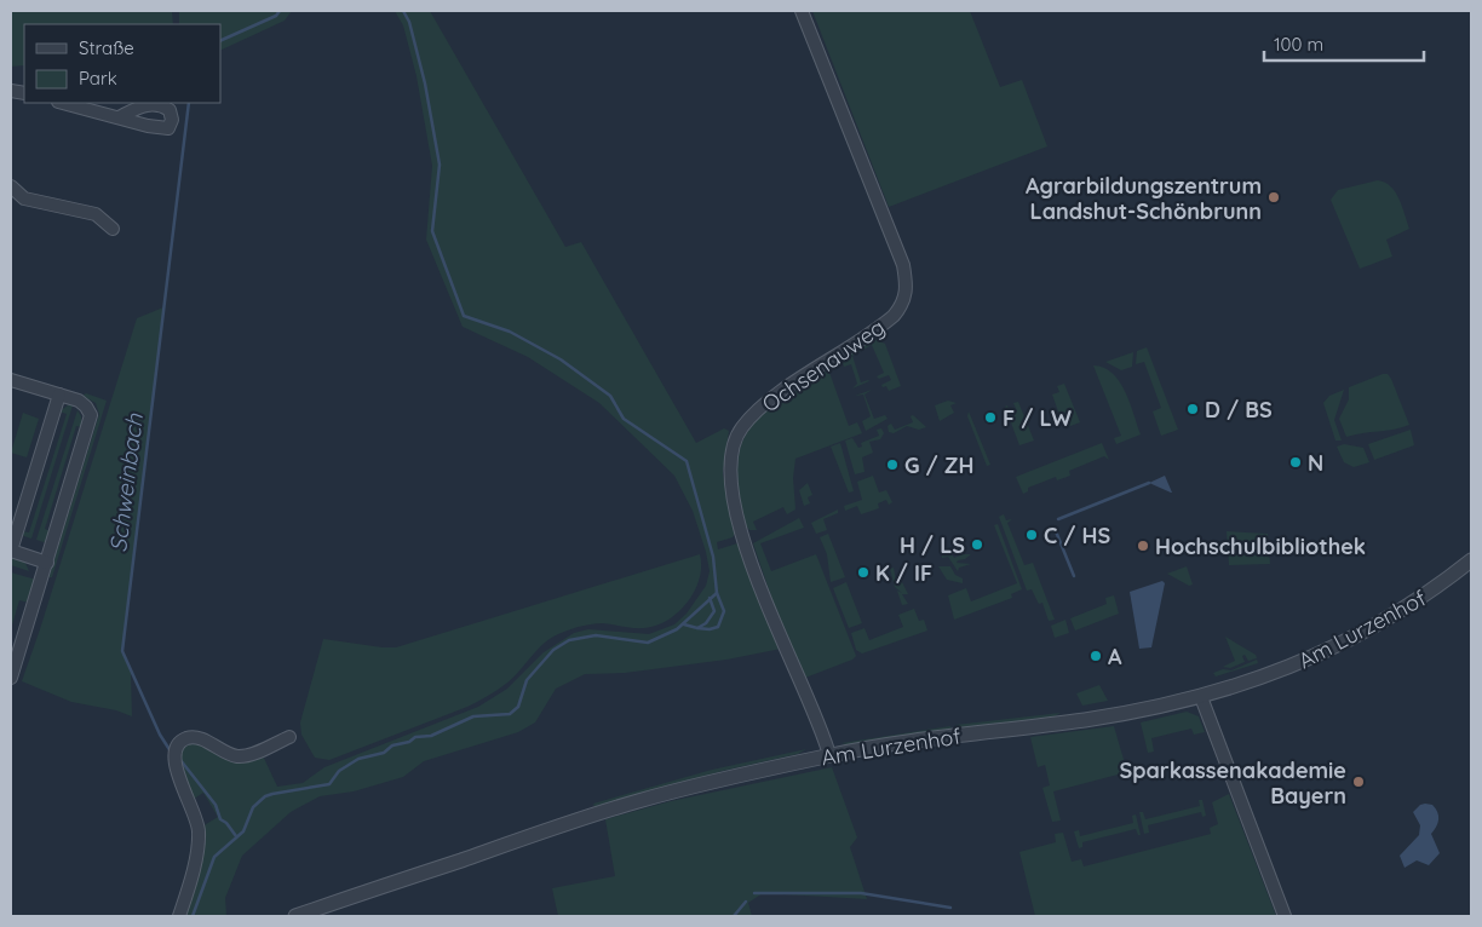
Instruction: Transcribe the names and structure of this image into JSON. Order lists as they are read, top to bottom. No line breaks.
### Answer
{"streets":{"street":["Ochsenauweg","Am Lurzenhof"]},"crossings":[["Ochsenauweg","Am Lurzenhof"]],"water":["Schweinbach"],"places":["Agrarbildungszentrum Landshut-Schönbrunn","D / BS","F / LW","N","G / ZH","C / HS","H / LS","Hochschulbibliothek","K / IF","A","Sparkassenakademie Bayern"],"legend":["Straße","Park"],"scale_bar":"100 m"}
